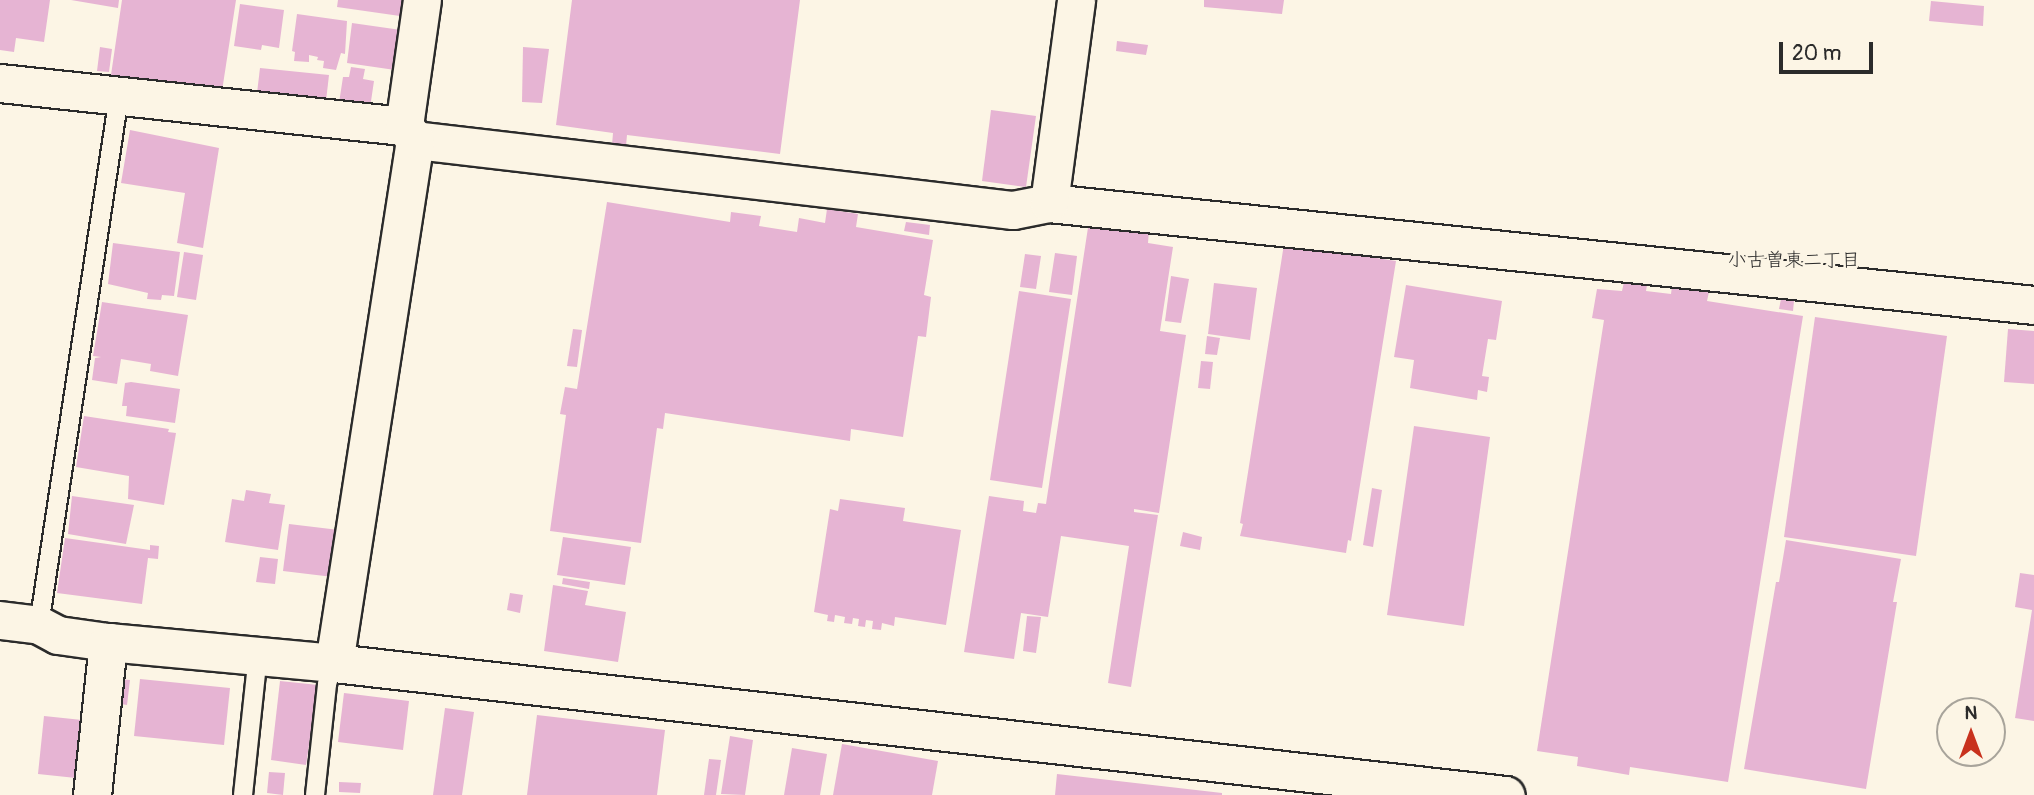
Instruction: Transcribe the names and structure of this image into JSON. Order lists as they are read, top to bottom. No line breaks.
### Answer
{"districts":["小古曽東二丁目"],"scale_bar":"20 m","north":"top"}
